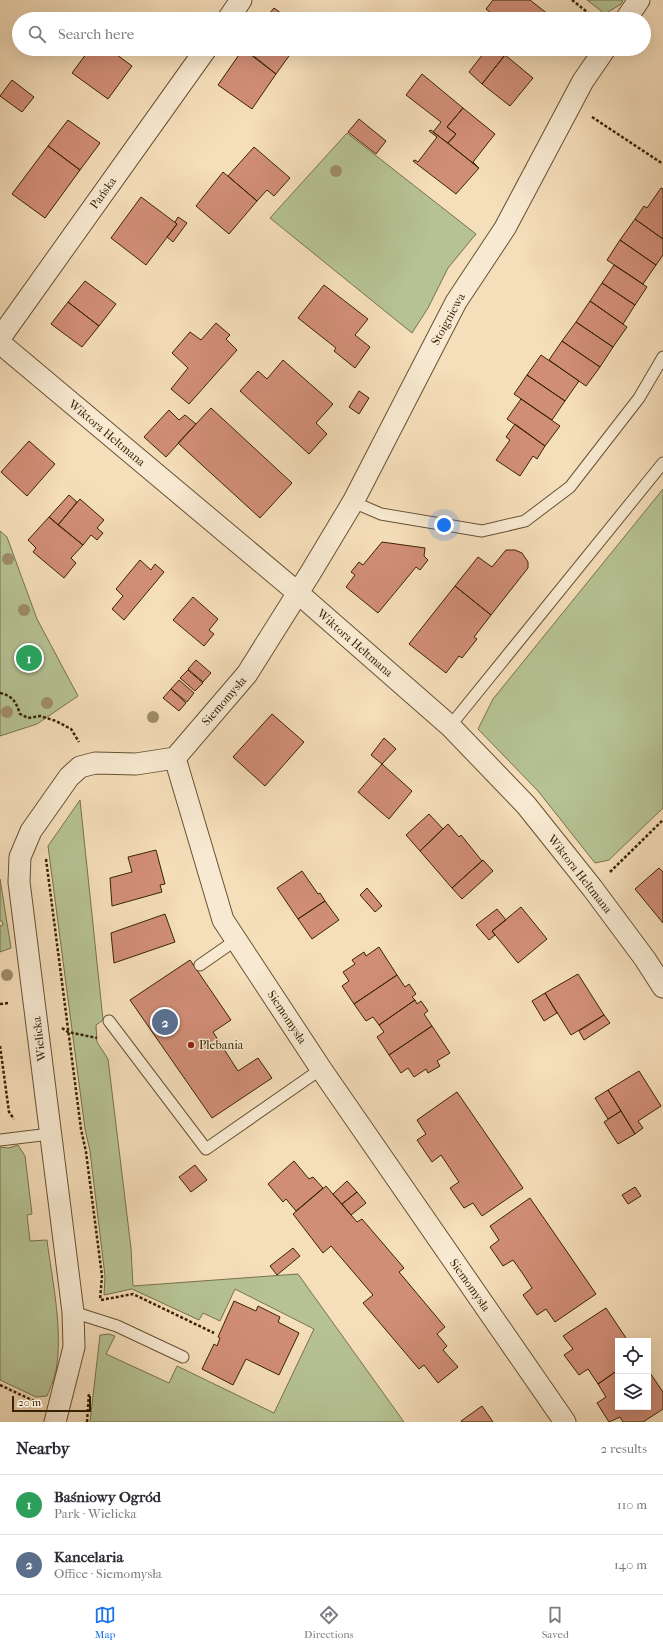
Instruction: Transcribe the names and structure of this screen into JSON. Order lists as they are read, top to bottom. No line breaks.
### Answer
{"streets":{"street":["Pańska","Stoigniewa","Wiktora Heltmana","Siemomysła","Wielicka"]},"crossings":[["Stoigniewa","Wiktora Heltmana"],["Stoigniewa","Siemomysła"],["Wiktora Heltmana","Siemomysła"],["Siemomysła","Wielicka"]],"places":["Plebania"],"scale_bar":"20 m","page":{"search":"Search here","pins":["1","2"],"scale":"20 m","heading":["Nearby","2 results"],"list":[{"mark":"1","name":"Baśniowy Ogród","note":"Park · Wielicka","value":"110 m"},{"mark":"2","name":"Kancelaria","note":"Office · Siemomysła","value":"140 m"}],"nav":["Map","Directions","Saved"]}}
